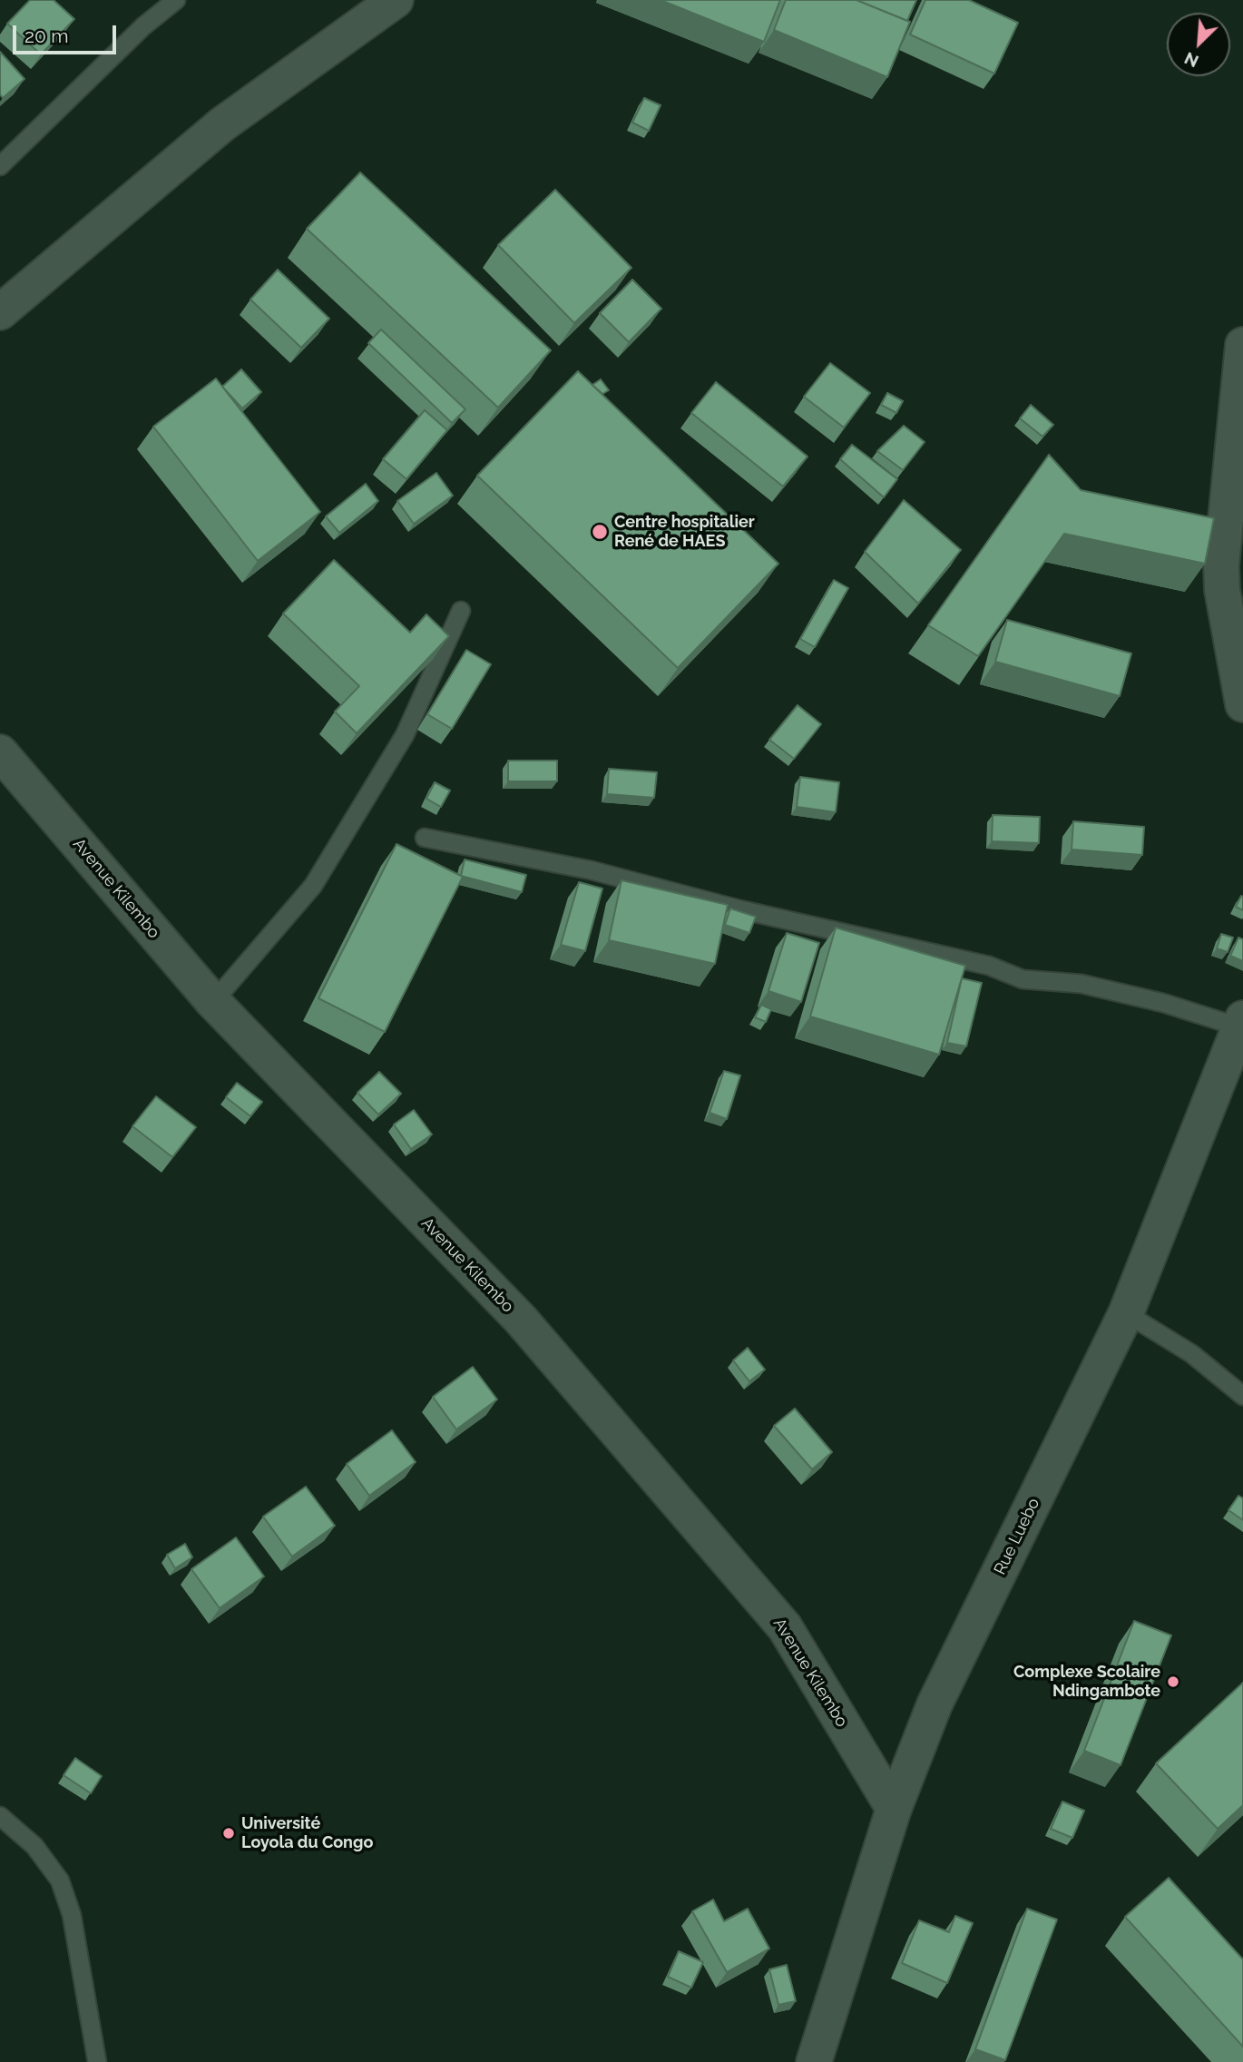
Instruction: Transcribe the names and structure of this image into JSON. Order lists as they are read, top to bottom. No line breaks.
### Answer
{"streets":{"street":["Avenue Kilembo","Rue Luebo"]},"crossings":[["Avenue Kilembo","Rue Luebo"]],"places":["Centre hospitalier René de HAES","Complexe Scolaire Ndingambote","Université Loyola du Congo"],"scale_bar":"20 m","north":"bottom left"}
